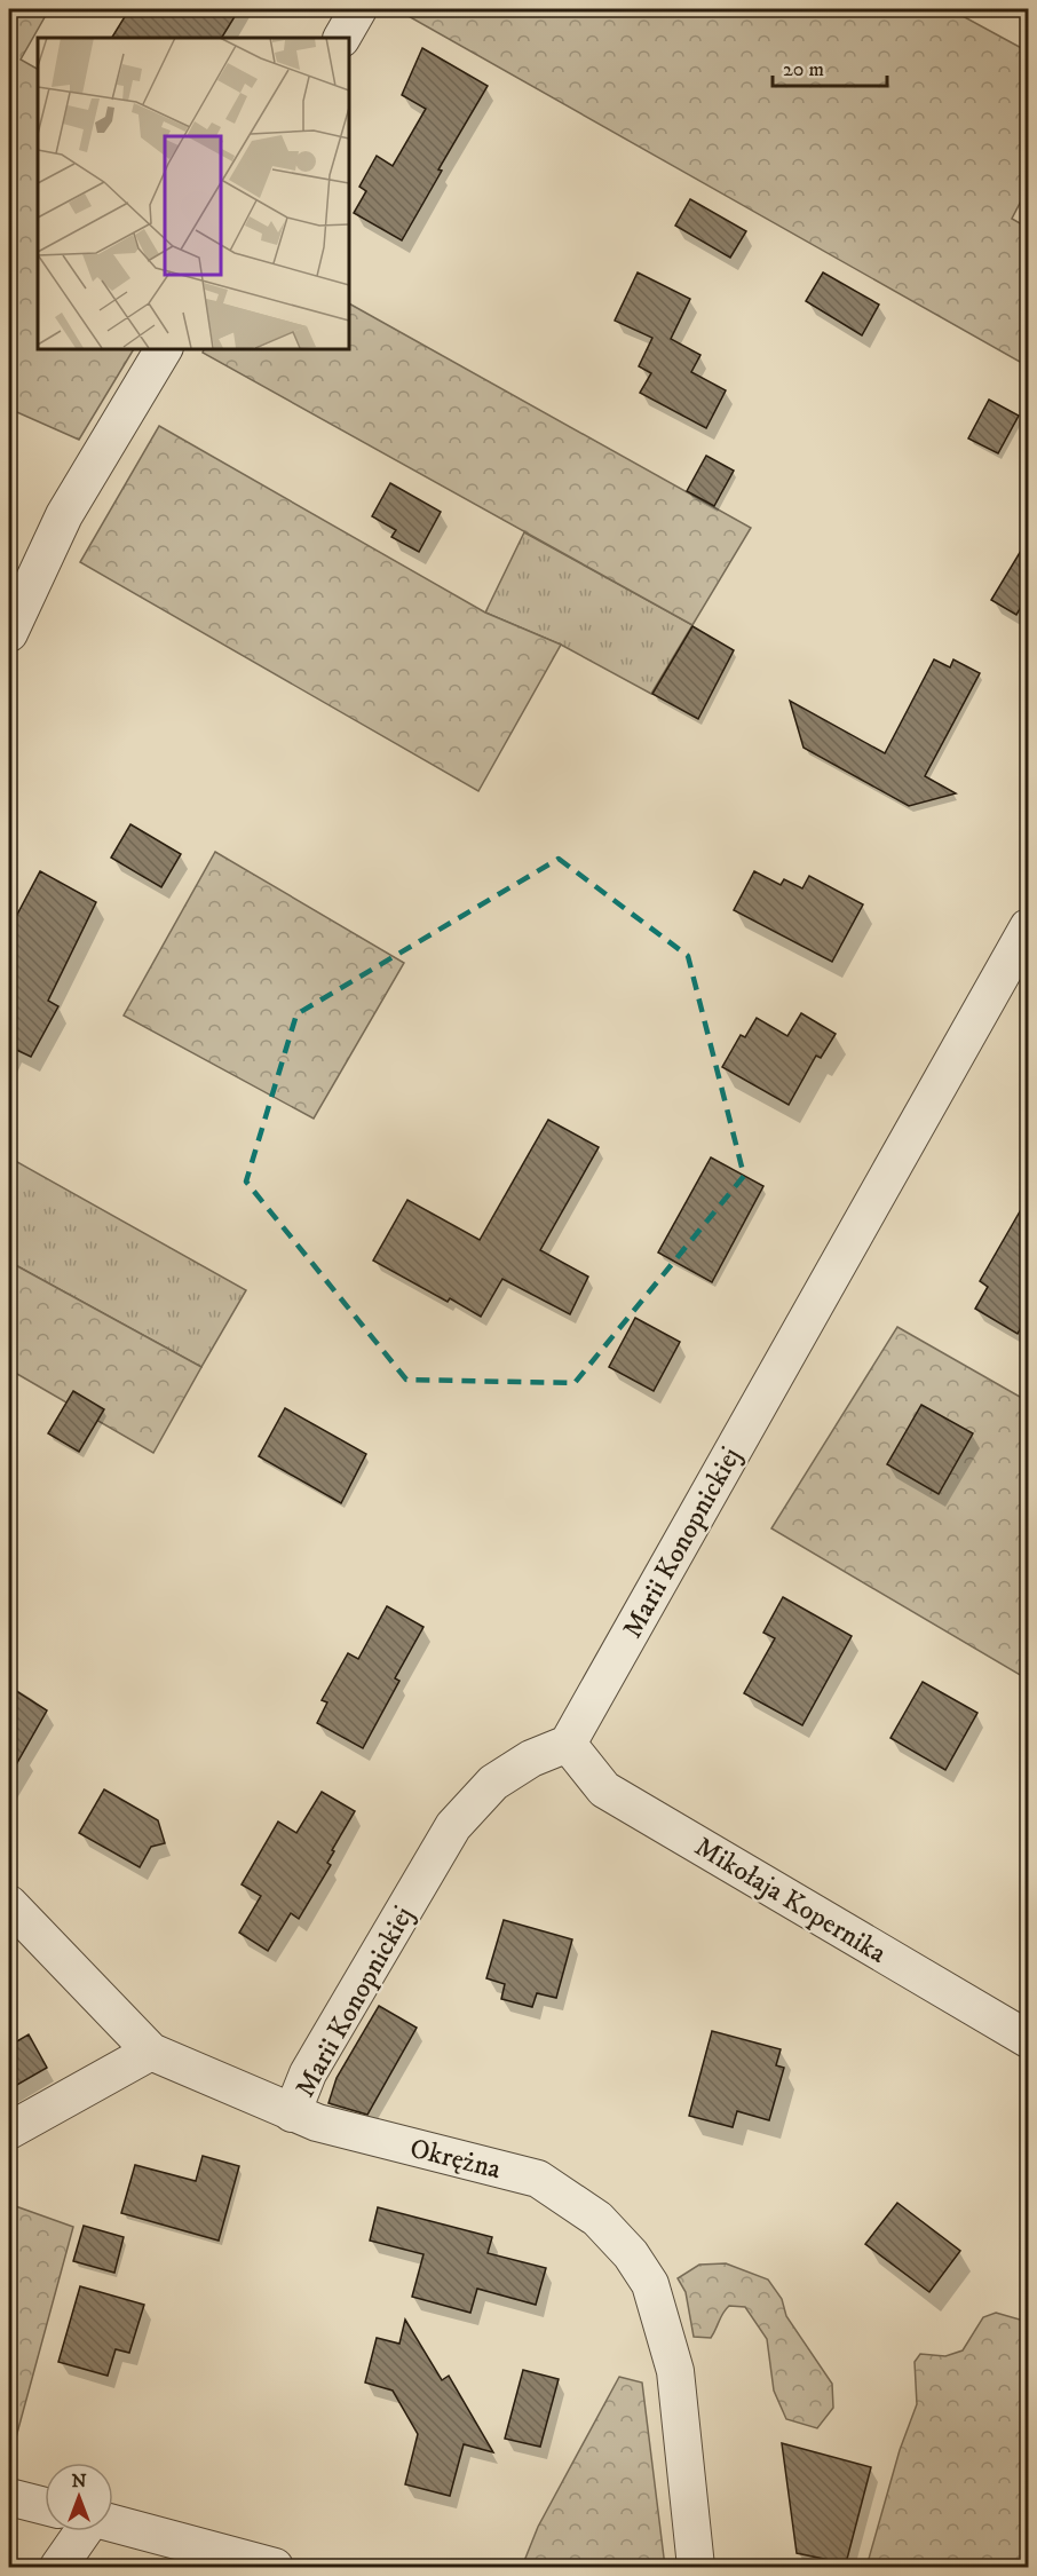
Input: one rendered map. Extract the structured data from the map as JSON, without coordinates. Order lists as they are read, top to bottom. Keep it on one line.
{"streets":{"street":["Marii Konopnickiej","Mikołaja Kopernika","Okrężna"]},"crossings":[["Marii Konopnickiej","Mikołaja Kopernika"],["Marii Konopnickiej","Okrężna"]],"scale_bar":"20 m","north":"top"}
